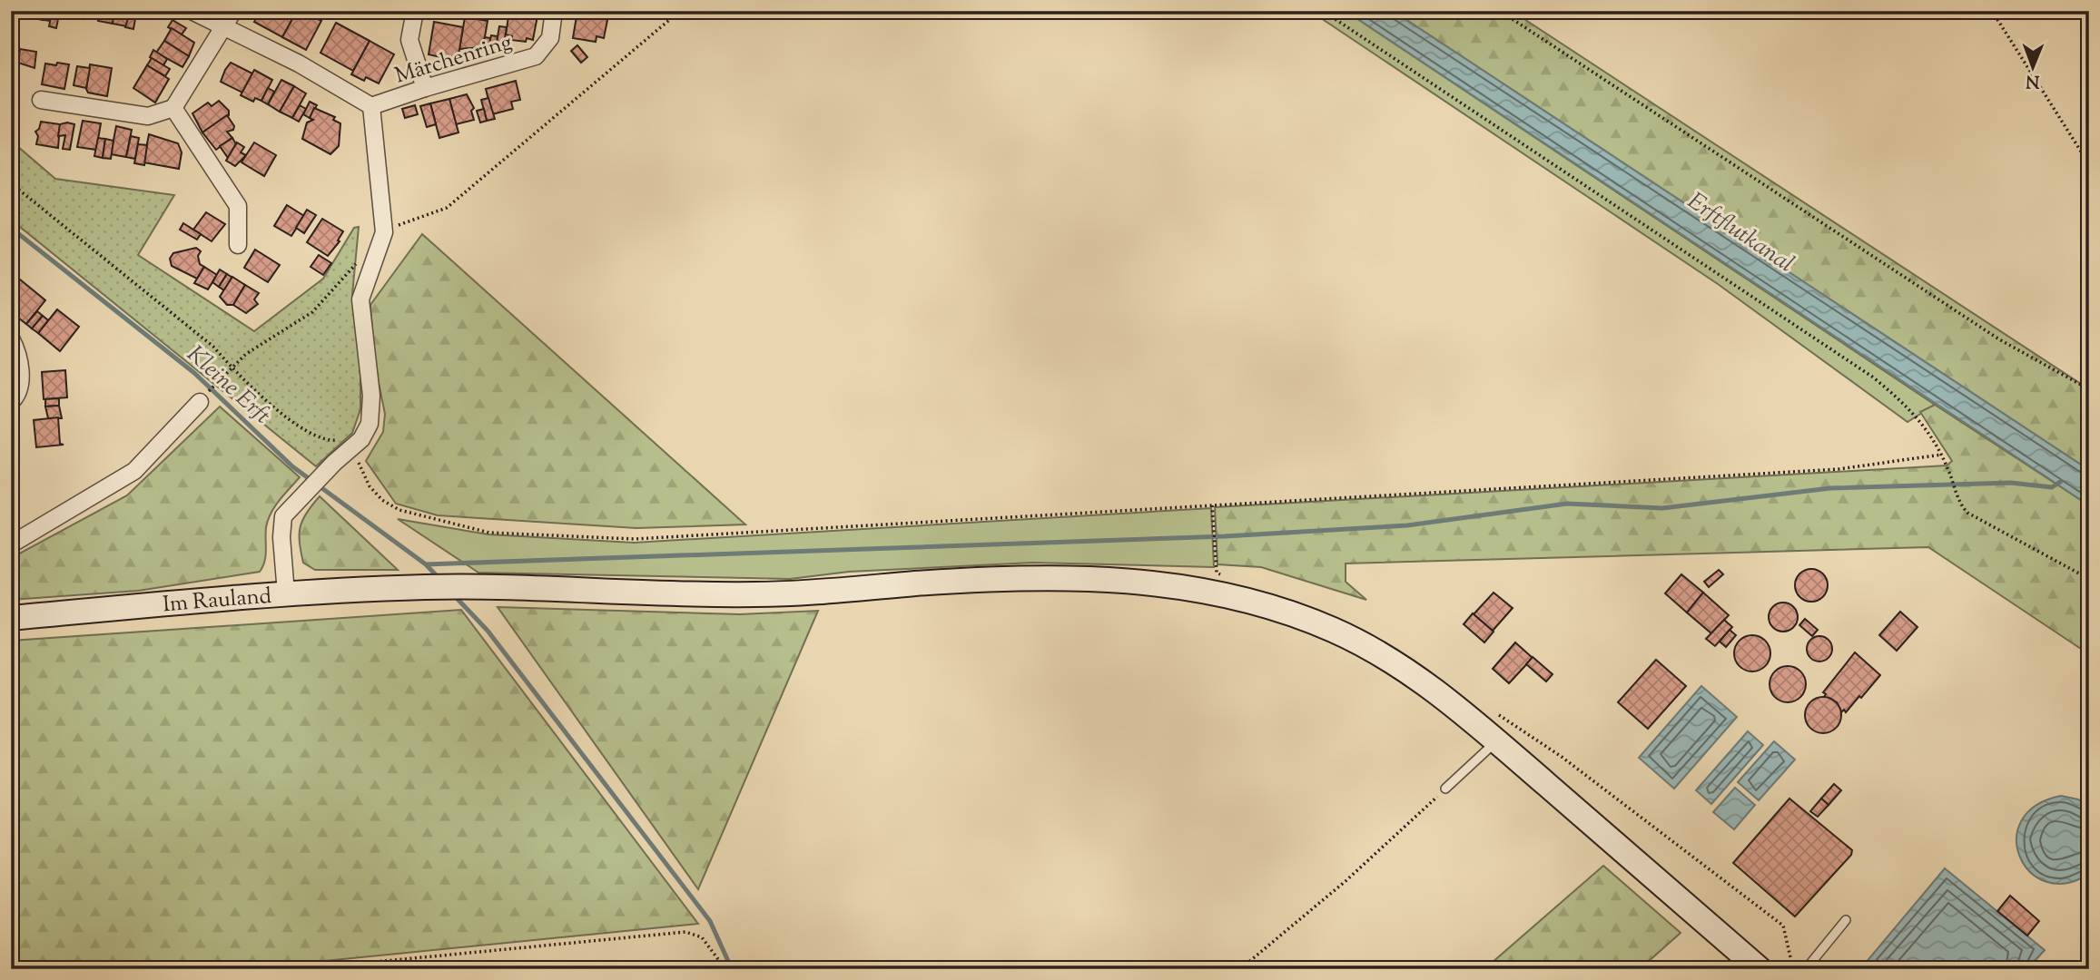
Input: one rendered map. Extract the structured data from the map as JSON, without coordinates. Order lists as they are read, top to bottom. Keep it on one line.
{"streets":{"street":["Märchenring","Im Rauland"]},"crossings":[["Märchenring","Im Rauland"]],"water":["Erftflutkanal","Kleine Erft"],"north":"bottom"}
